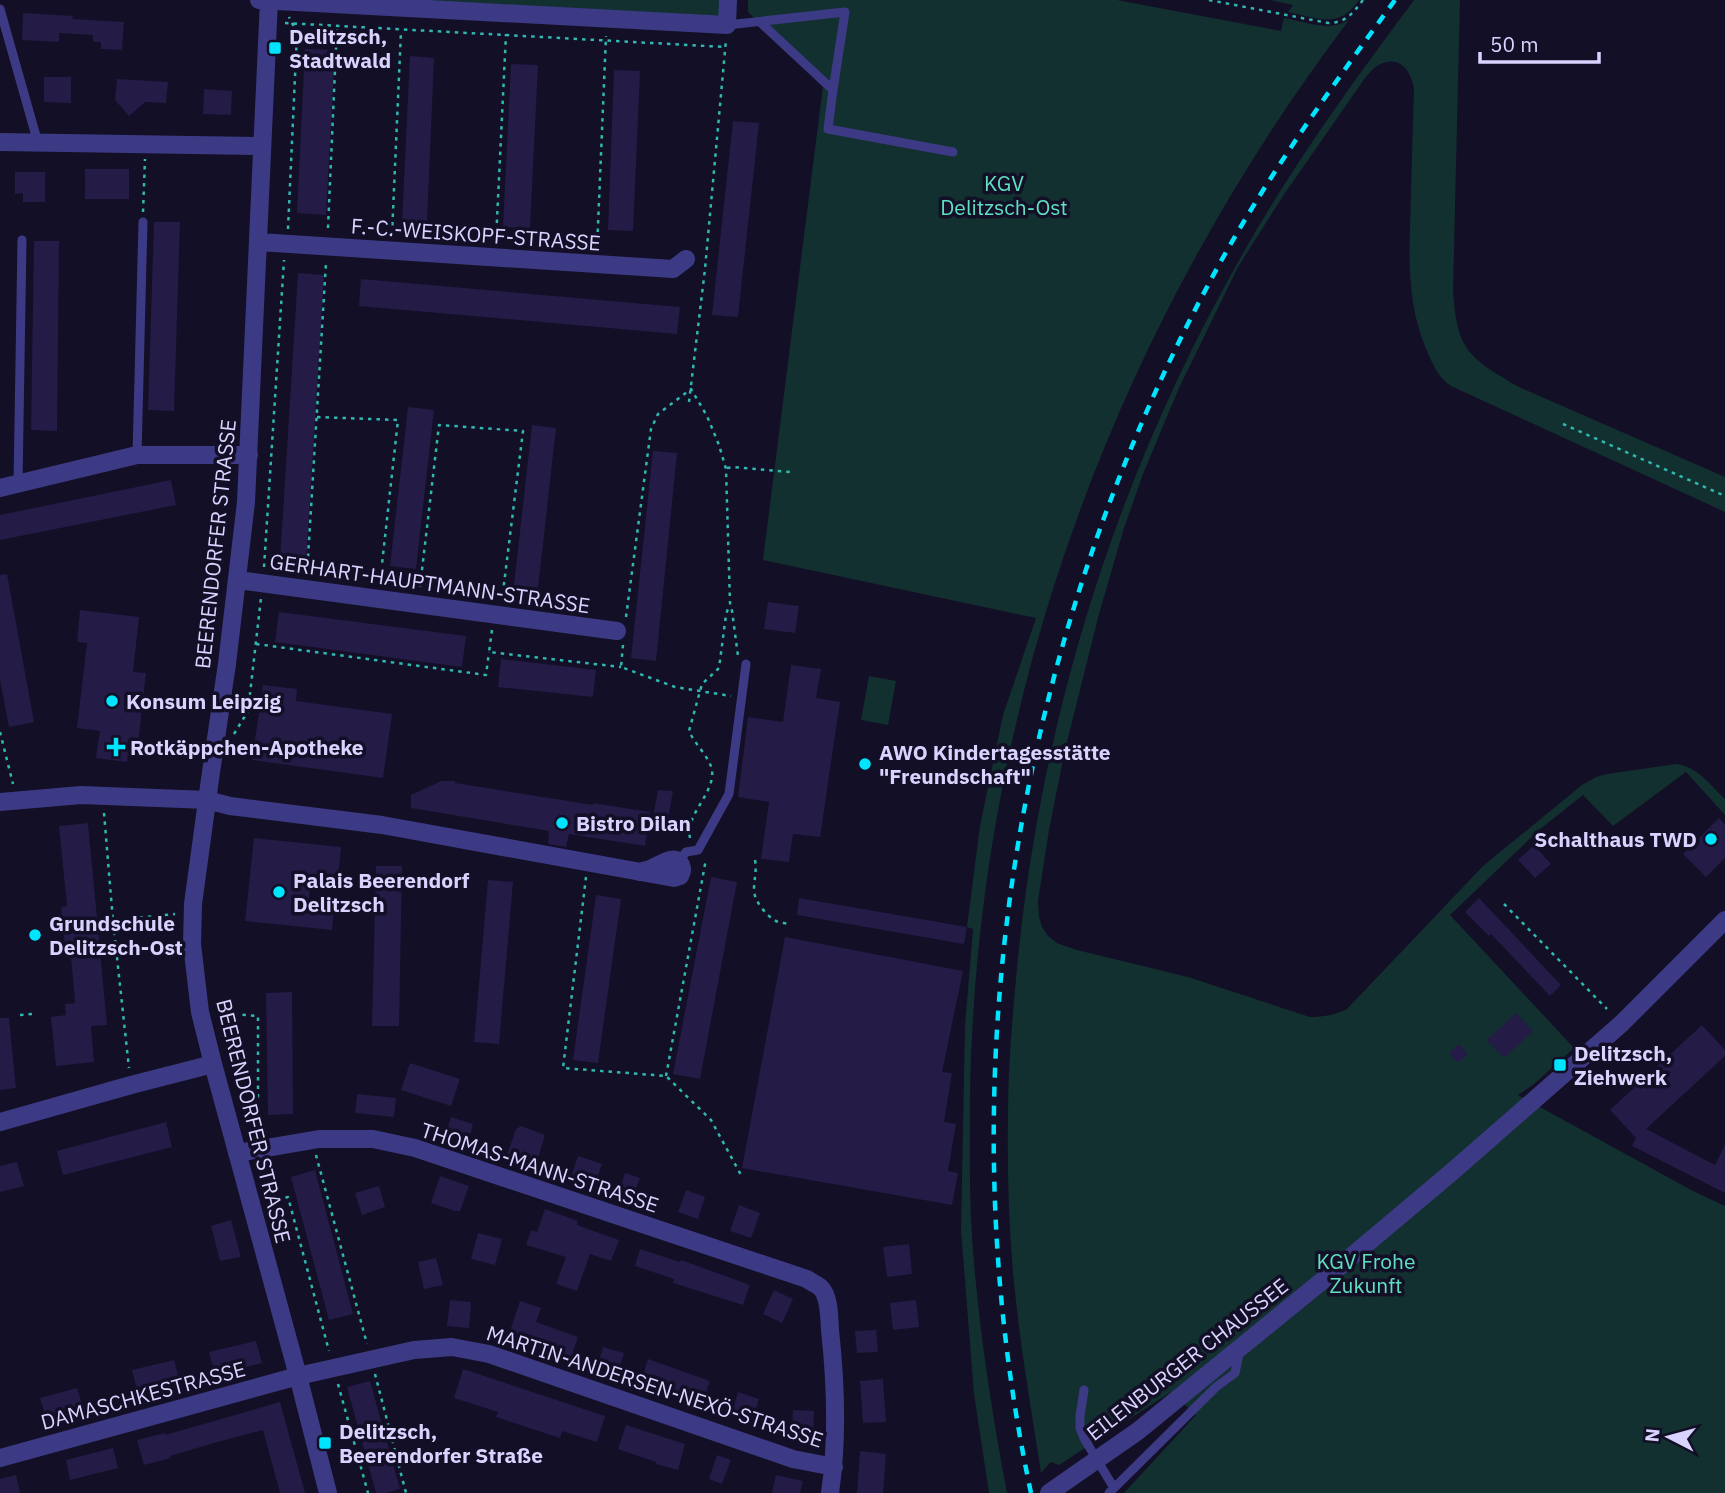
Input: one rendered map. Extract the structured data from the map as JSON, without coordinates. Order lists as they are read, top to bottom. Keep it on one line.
{"streets":{"street":["F.-C.-WEISKOPF-STRASSE","BEERENDORFER STRASSE","GERHART-HAUPTMANN-STRASSE","THOMAS-MANN-STRASSE","EILENBURGER CHAUSSEE","MARTIN-ANDERSEN-NEXÖ-STRASSE","DAMASCHKESTRASSE"]},"crossings":[["F.-C.-WEISKOPF-STRASSE","BEERENDORFER STRASSE"],["BEERENDORFER STRASSE","GERHART-HAUPTMANN-STRASSE"],["BEERENDORFER STRASSE","THOMAS-MANN-STRASSE"],["BEERENDORFER STRASSE","MARTIN-ANDERSEN-NEXÖ-STRASSE"],["BEERENDORFER STRASSE","DAMASCHKESTRASSE"],["THOMAS-MANN-STRASSE","MARTIN-ANDERSEN-NEXÖ-STRASSE"],["MARTIN-ANDERSEN-NEXÖ-STRASSE","DAMASCHKESTRASSE"]],"parks":["KGV Delitzsch-Ost","KGV Frohe Zukunft"],"places":{"transit":["Delitzsch, Stadtwald","Delitzsch, Ziehwerk","Delitzsch, Beerendorfer Straße"],"other":["Konsum Leipzig","AWO Kindertagesstätte \"Freundschaft\"","Bistro Dilan","Schalthaus TWD","Palais Beerendorf Delitzsch","Grundschule Delitzsch-Ost"],"health":["Rotkäppchen-Apotheke"]},"scale_bar":"50 m","north":"left"}
